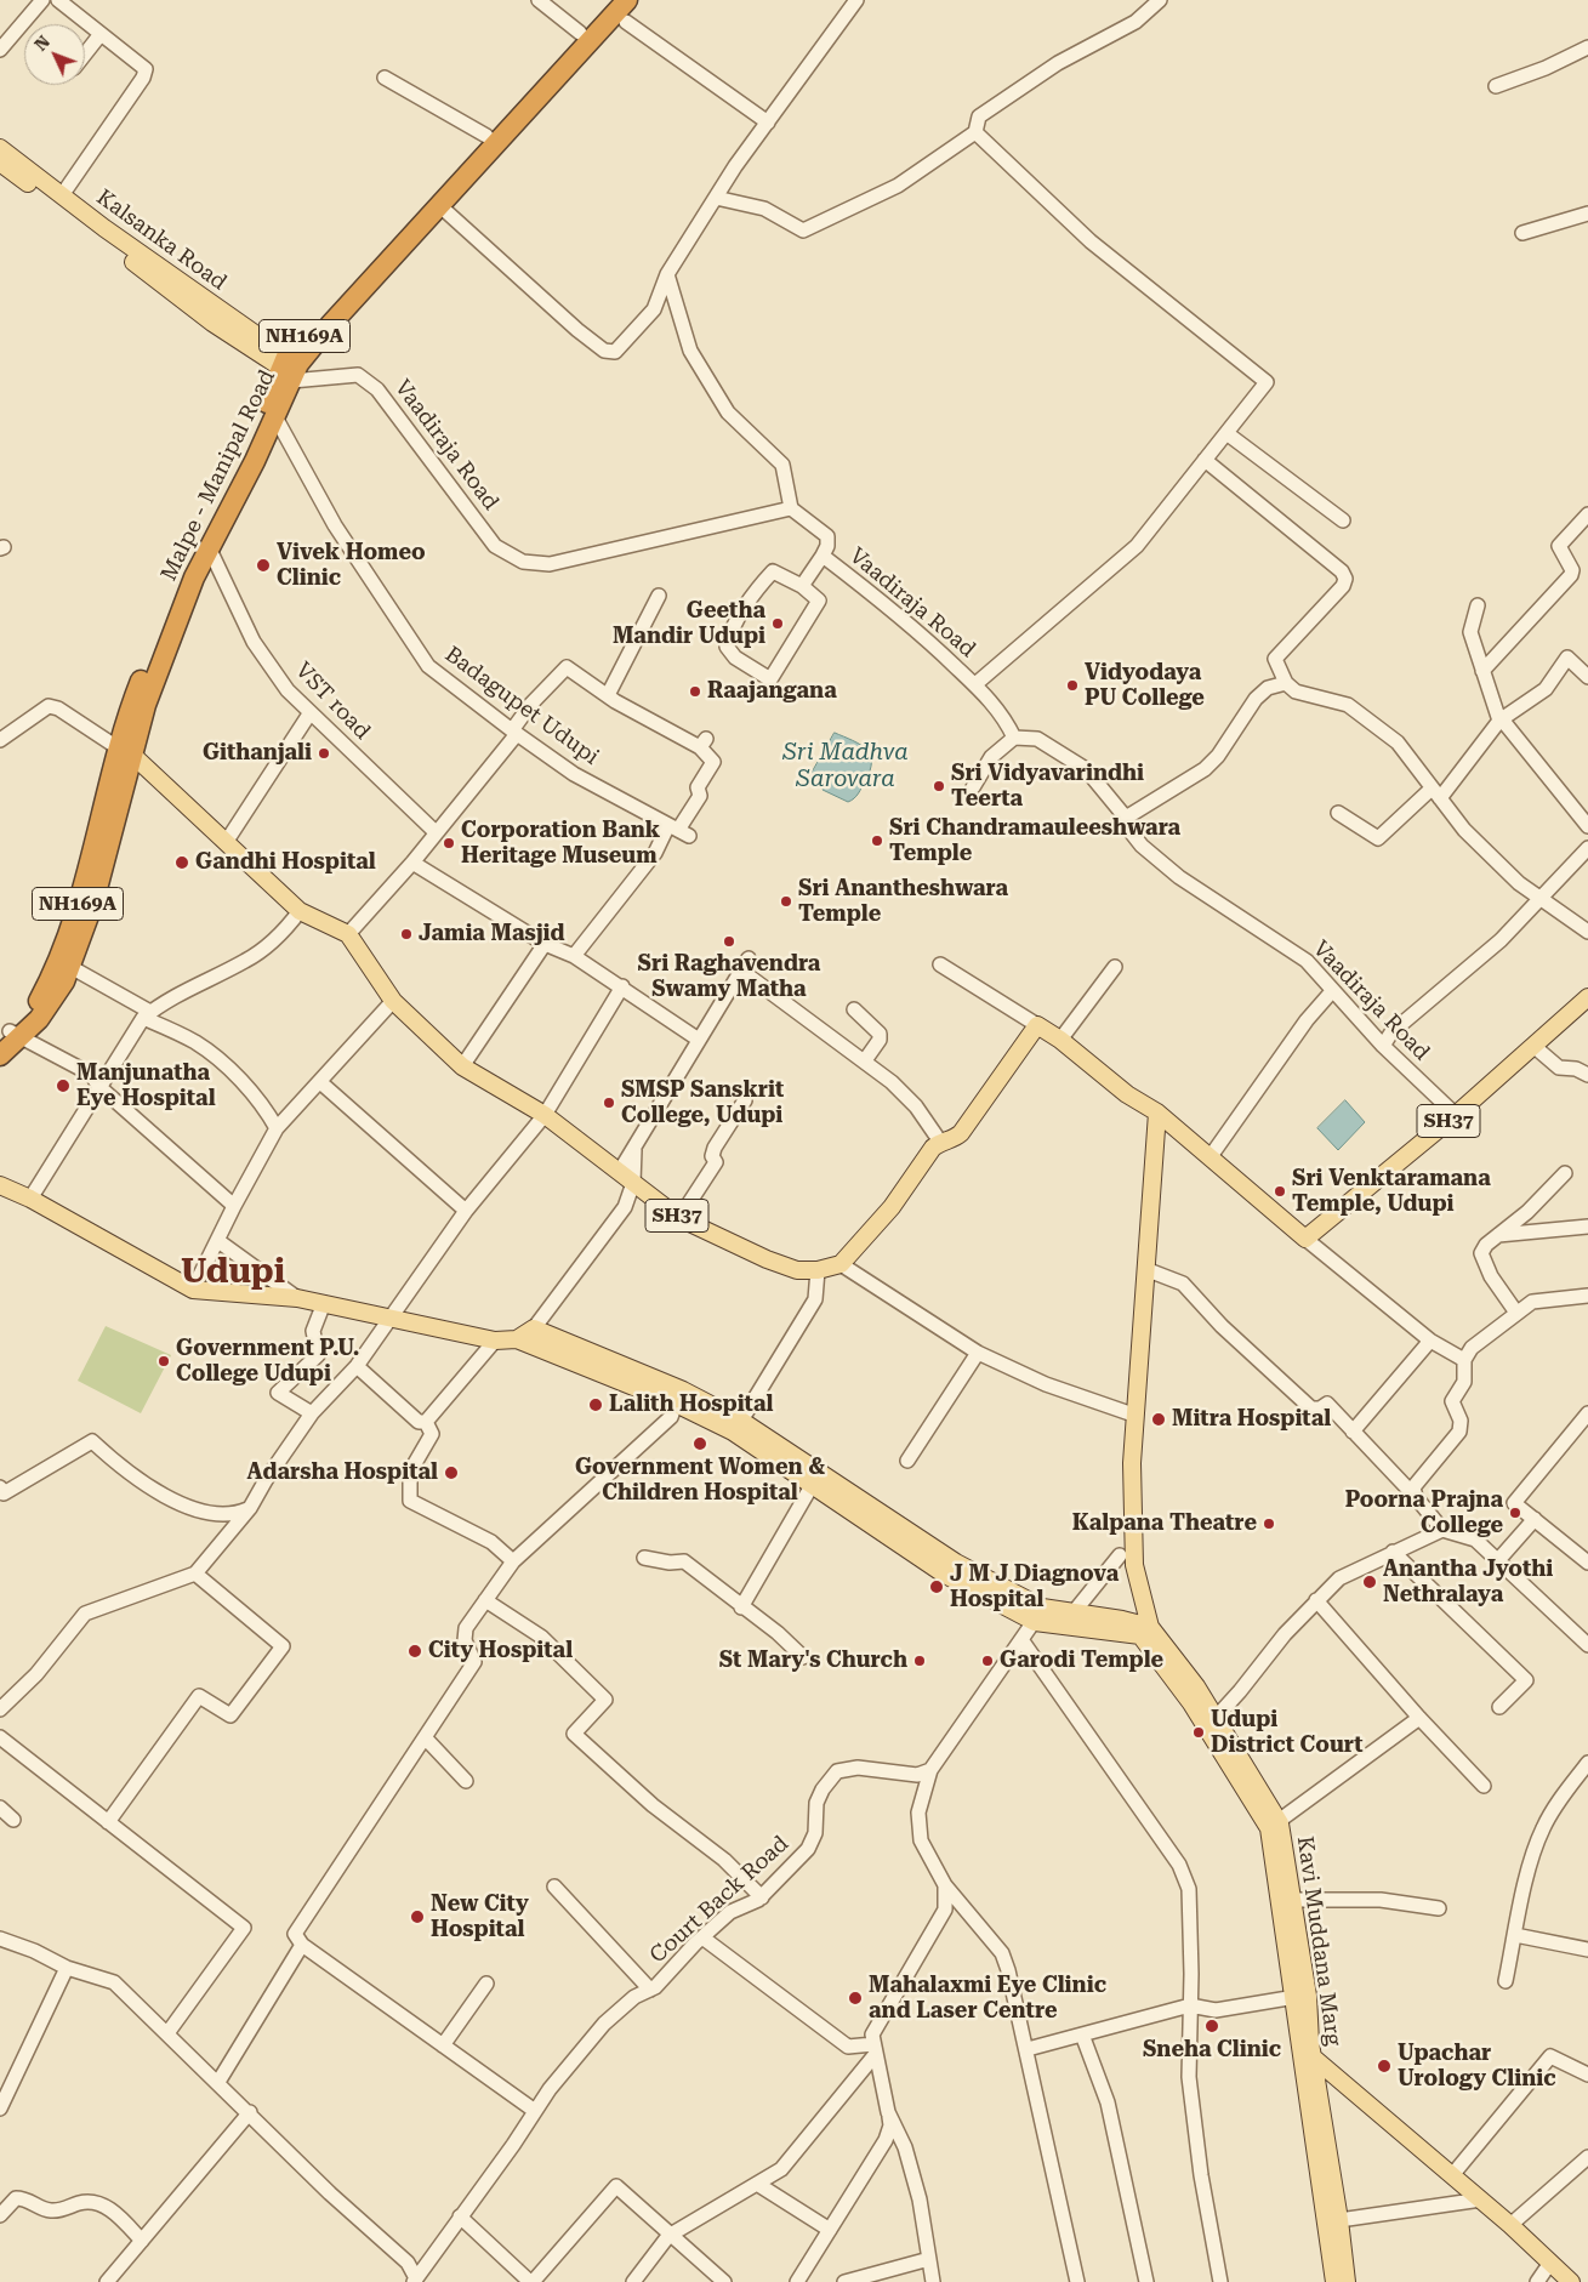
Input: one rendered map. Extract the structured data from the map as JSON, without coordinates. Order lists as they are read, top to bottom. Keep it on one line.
{"streets":{"highway":["NH169A","Malpe - Manipal Road"],"main road":["Kalsanka Road","SH37","Kavi Muddana Marg"],"street":["Vaadiraja Road","VST road","Badagupet Udupi","Court Back Road"]},"crossings":[["Kalsanka Road","Vaadiraja Road"],["Kalsanka Road","Malpe - Manipal Road"],["Vaadiraja Road","Malpe - Manipal Road"],["Vaadiraja Road","SH37"],["Malpe - Manipal Road","VST road"],["Malpe - Manipal Road","Badagupet Udupi"]],"districts":["Udupi"],"water":["Sri Madhva Sarovara"],"places":["Vivek Homeo Clinic","Geetha Mandir Udupi","Vidyodaya PU College","Raajangana","Githanjali","Sri Vidyavarindhi Teerta","Sri Chandramauleeshwara Temple","Corporation Bank Heritage Museum","Gandhi Hospital","Sri Anantheshwara Temple","Jamia Masjid","Sri Raghavendra Swamy Matha","Manjunatha Eye Hospital","SMSP Sanskrit College, Udupi","Sri Venktaramana Temple, Udupi","Government P.U. College Udupi","Lalith Hospital","Mitra Hospital","Government Women & Children Hospital","Adarsha Hospital","Poorna Prajna College","Kalpana Theatre","Anantha Jyothi Nethralaya","J M J Diagnova Hospital","City Hospital","St Mary's Church","Garodi Temple","Udupi District Court","New City Hospital","Mahalaxmi Eye Clinic and Laser Centre","Sneha Clinic","Upachar Urology Clinic"],"north":"top left"}
